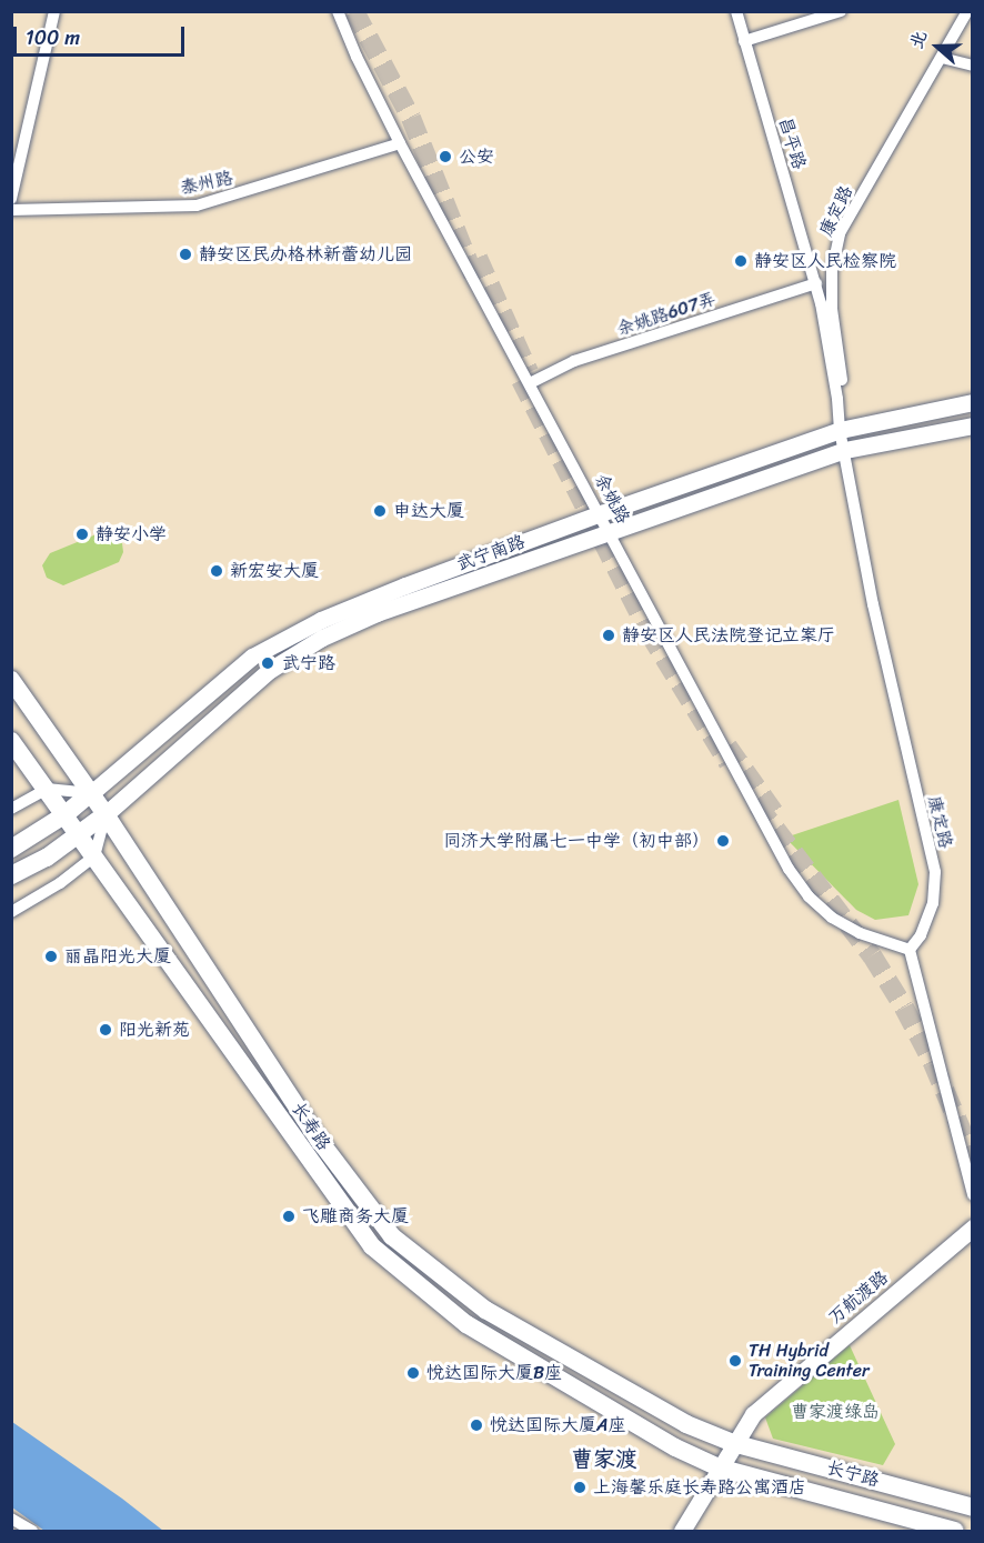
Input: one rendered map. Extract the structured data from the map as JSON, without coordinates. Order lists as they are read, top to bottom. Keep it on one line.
{"streets":{"main road":["武宁南路","长寿路","万航渡路","长宁路"],"street":["昌平路","泰州路","康定路","余姚路607弄","余姚路"]},"crossings":[["昌平路","康定路"],["昌平路","余姚路607弄"],["泰州路","余姚路"],["康定路","余姚路607弄"],["康定路","余姚路"],["康定路","武宁南路"],["余姚路607弄","余姚路"],["余姚路","武宁南路"],["武宁南路","长寿路"],["长寿路","万航渡路"],["长寿路","长宁路"],["万航渡路","长宁路"]],"districts":["曹家渡"],"parks":["曹家渡绿岛"],"places":["公安","静安区民办格林新蕾幼儿园","静安区人民检察院","申达大厦","静安小学","新宏安大厦","静安区人民法院登记立案厅","武宁路","同济大学附属七一中学（初中部）","丽晶阳光大厦","阳光新苑","飞雕商务大厦","TH Hybrid Training Center","悦达国际大厦B座","悦达国际大厦A座","上海馨乐庭长寿路公寓酒店"],"scale_bar":"100 m","north":"left"}
